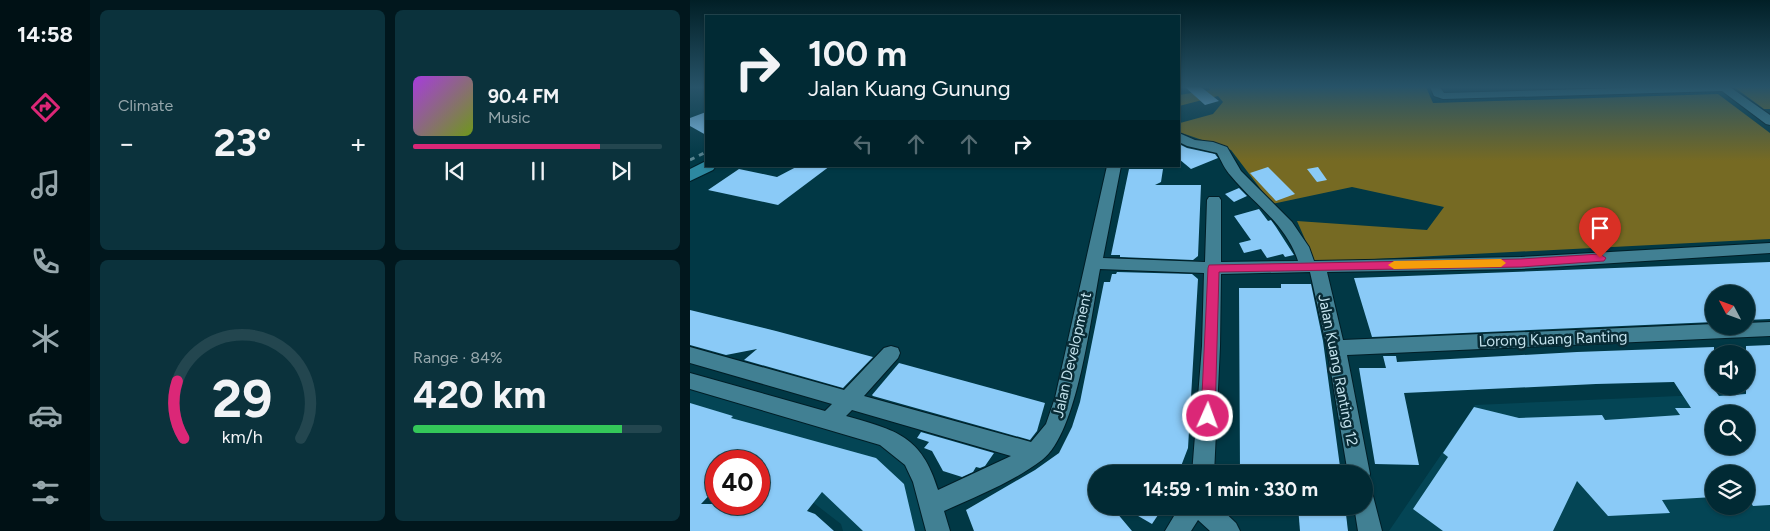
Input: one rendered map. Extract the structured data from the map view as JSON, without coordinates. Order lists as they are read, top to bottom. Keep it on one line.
{"streets":{"street":["Lorong Kuang Ranting","Jalan Development","Jalan Kuang Ranting 12"]},"crossings":[["Lorong Kuang Ranting","Jalan Kuang Ranting 12"]],"north":"top left","page":{"tabs":"14:58","tile":["Climate",["Range · 84%","420 km"]],"turn":["100 m","Jalan Kuang Gunung"],"song":["90.4 FM","Music"],"heat":["−","23°","+"],"limit":"40","trip":"14:59 · 1 min · 330 m","gauge":["29","km/h"]}}
